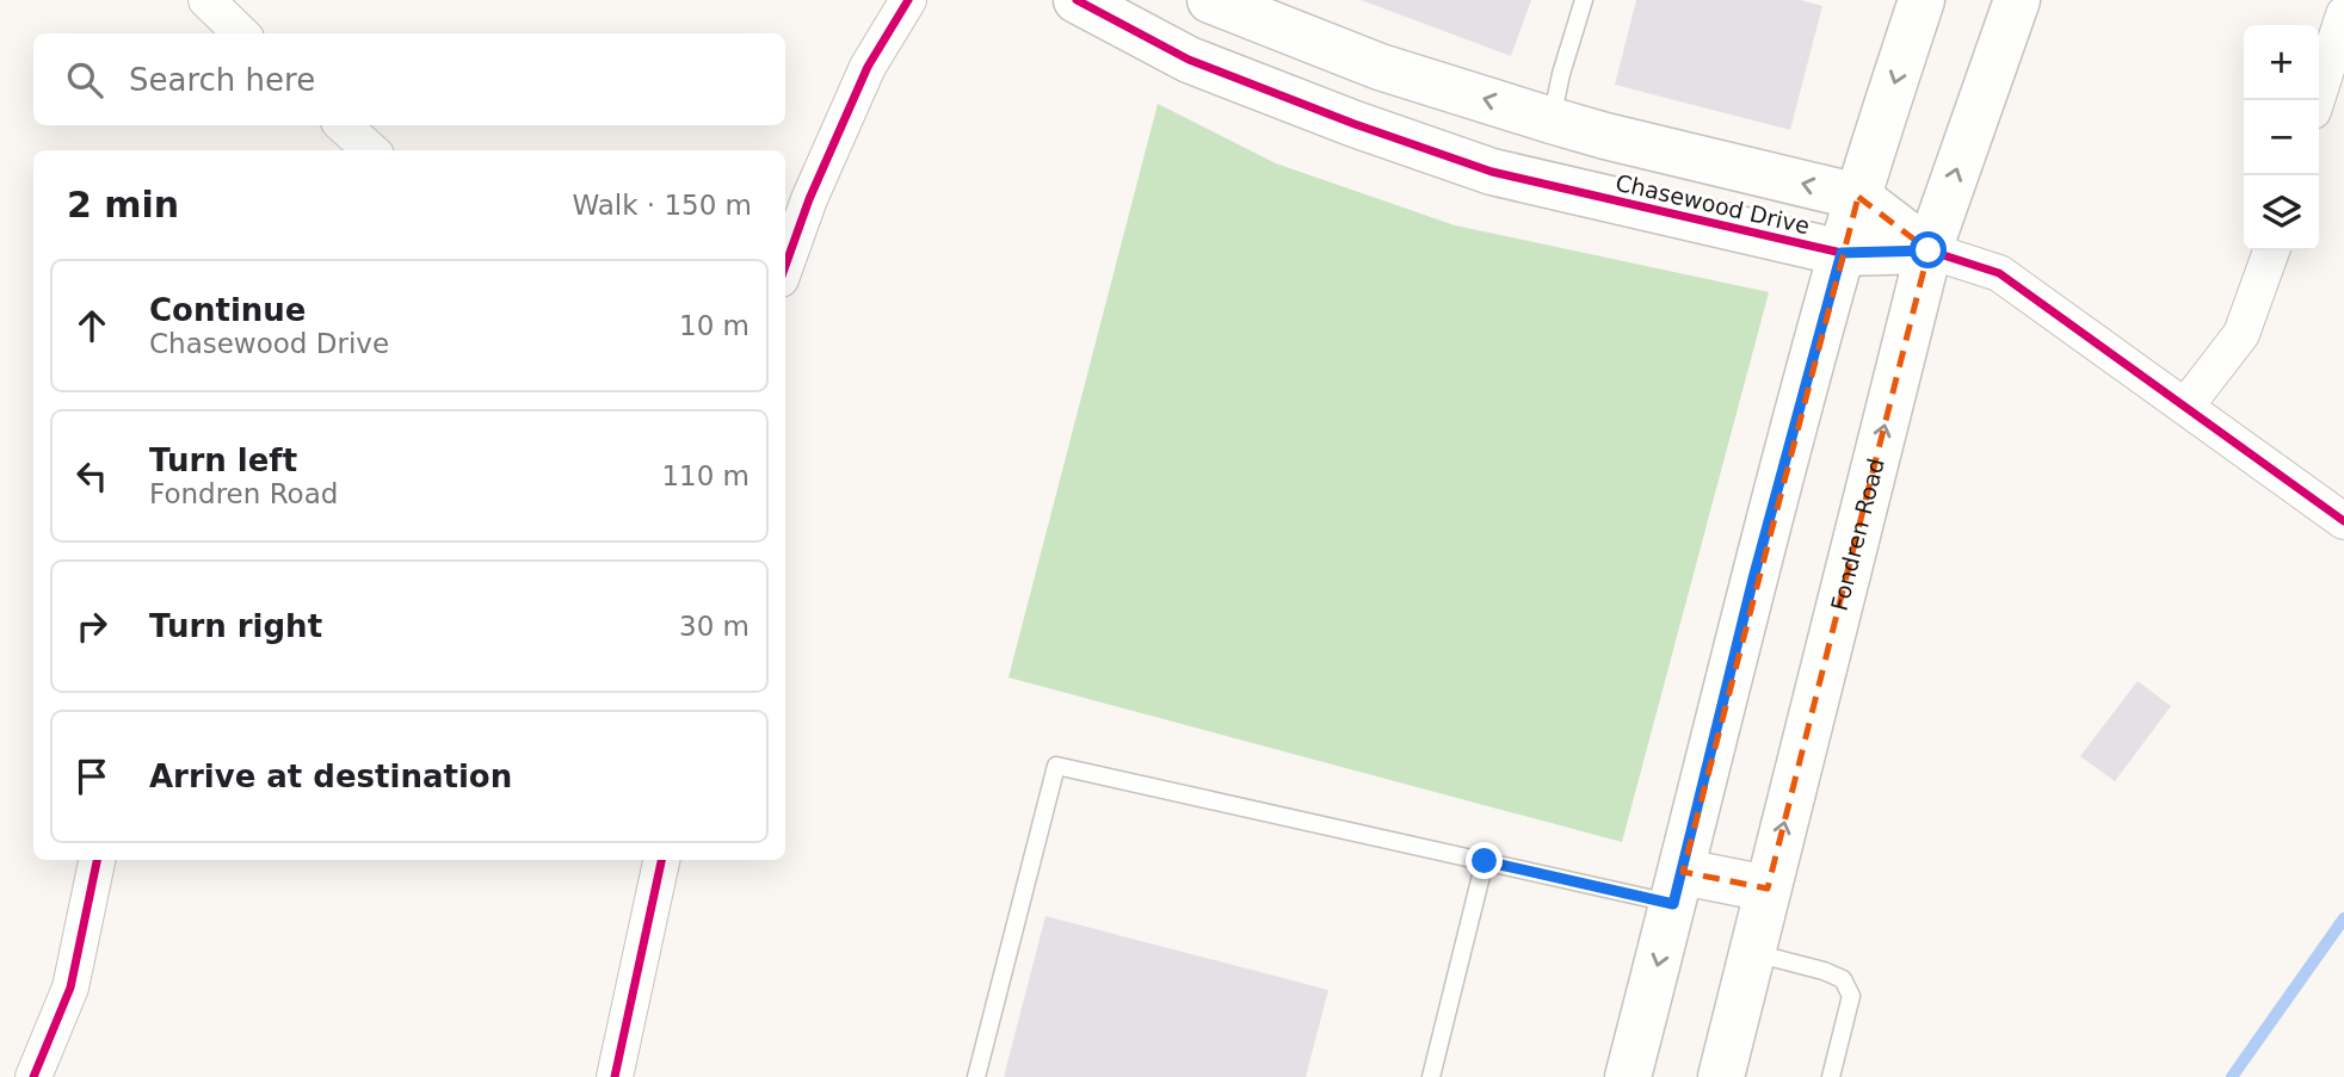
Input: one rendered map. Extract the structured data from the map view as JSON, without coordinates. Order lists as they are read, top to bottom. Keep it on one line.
{"streets":{"main road":["Chasewood Drive","Fondren Road"]},"crossings":[["Chasewood Drive","Fondren Road"]],"page":{"map_buttons":["+","−"],"search":"Search here","heading":["2 min","Walk · 150 m"],"list":[["Continue","Chasewood Drive","10 m"],["Turn left","Fondren Road","110 m"],["Turn right","30 m"],"Arrive at destination"]}}
